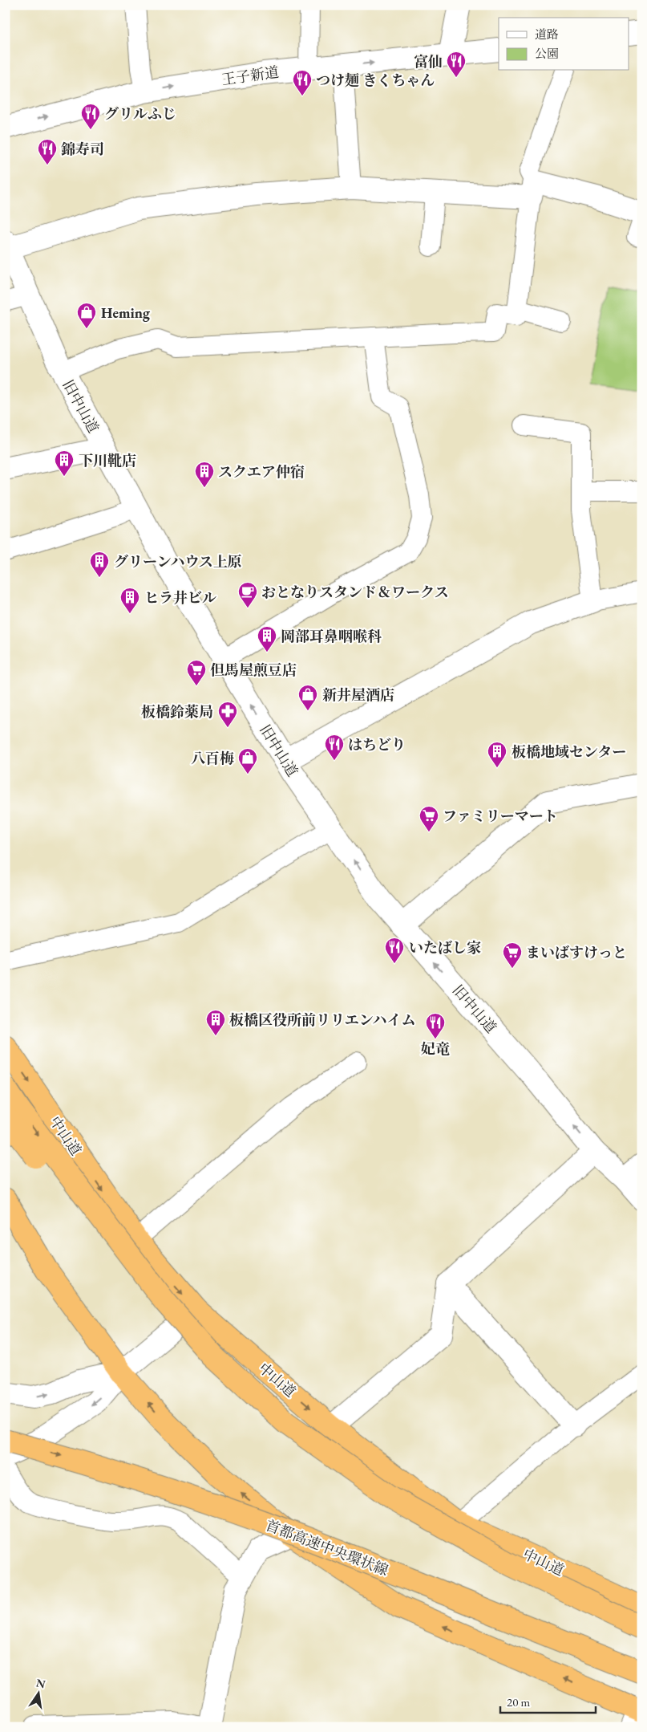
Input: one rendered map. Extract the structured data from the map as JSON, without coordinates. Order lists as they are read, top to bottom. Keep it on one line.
{"streets":{"highway":["中山道","首都高速中央環状線"],"street":["王子新道","旧中山道"]},"one_way":["旧中山道"],"places":{"restaurant":["富仙","つけ麺 きくちゃん","グリルふじ","錦寿司","はちどり","いたばし家","妃竜"],"shop":["Heming","新井屋酒店","八百梅"],"building":["下川靴店","スクエア仲宿","グリーンハウス上原","ヒラ井ビル","岡部耳鼻咽喉科","板橋地域センター","板橋区役所前リリエンハイム"],"cafe":["おとなりスタンド＆ワークス"],"supermarket":["但馬屋煎豆店","ファミリーマート","まいばすけっと"],"pharmacy":["板橋鈴薬局"]},"legend":["道路","公園"],"scale_bar":"20 m","north":"top"}
